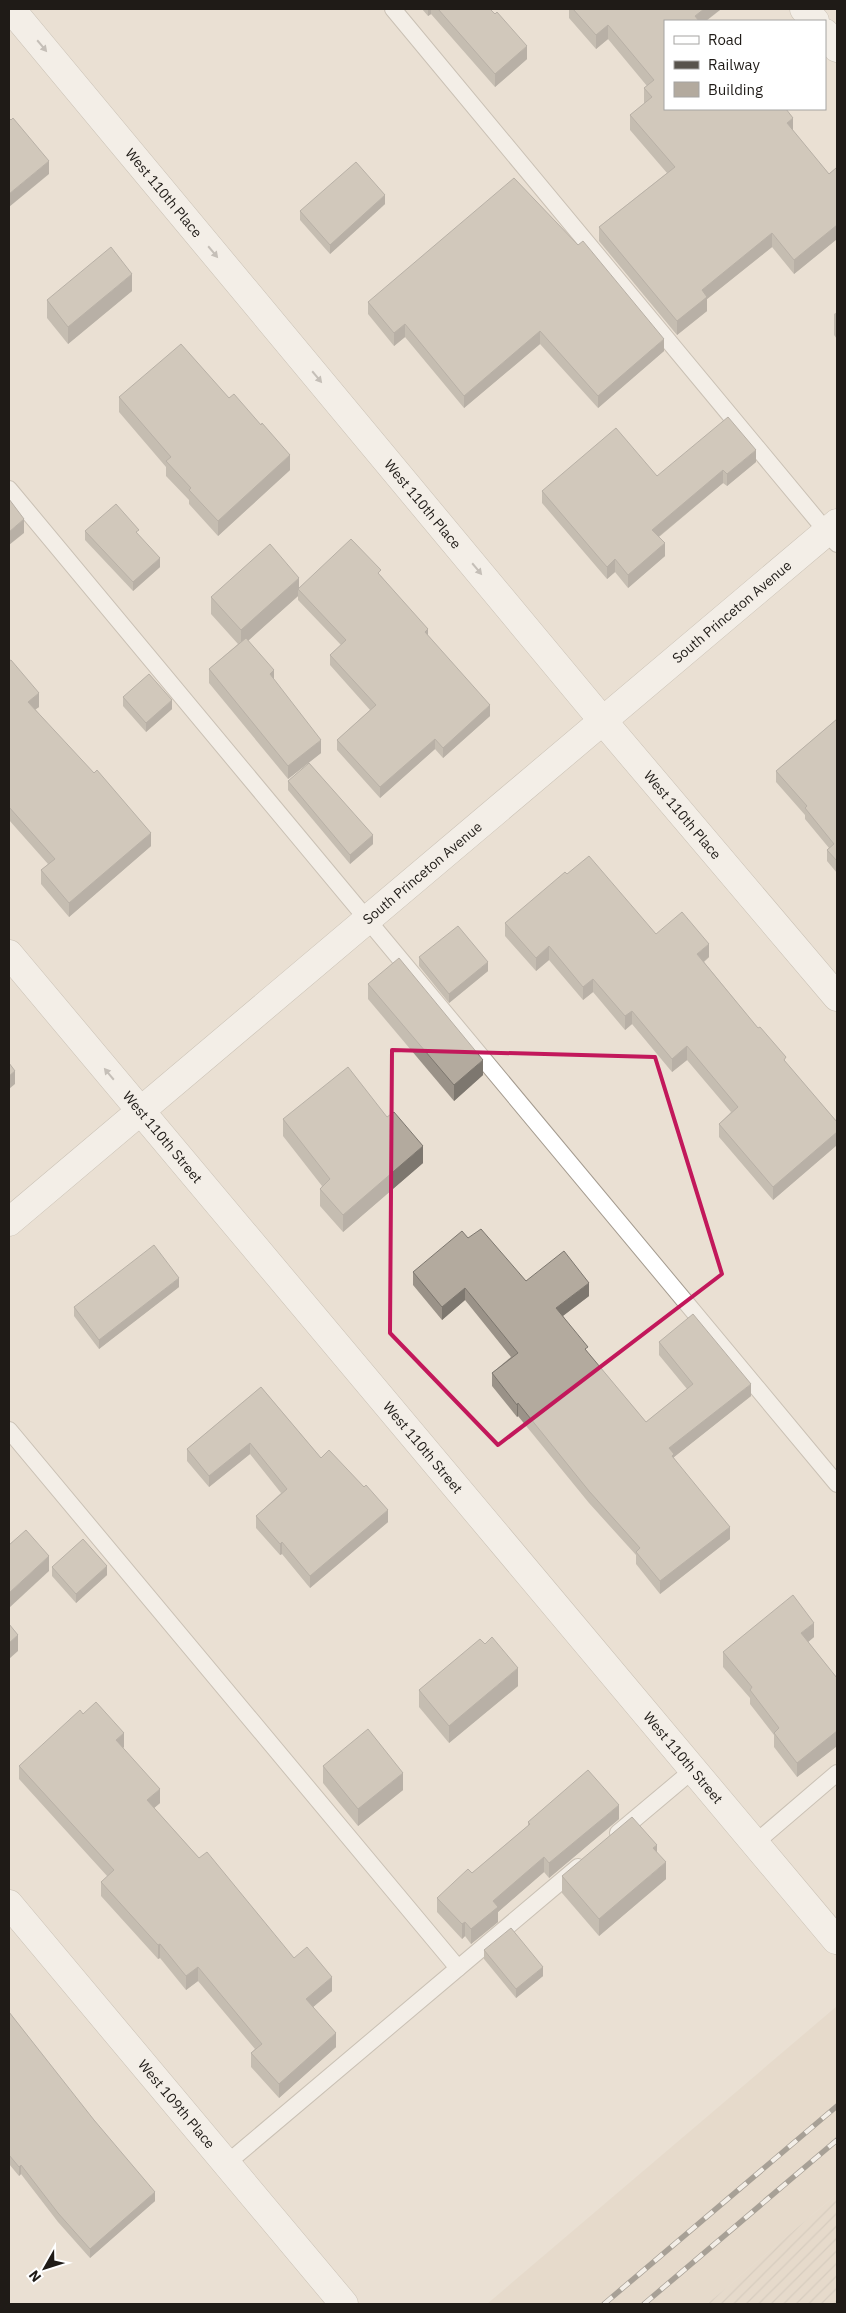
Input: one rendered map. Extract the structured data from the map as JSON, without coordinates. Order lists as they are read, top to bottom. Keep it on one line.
{"streets":{"street":["West 110th Place","South Princeton Avenue","West 110th Street","West 109th Place"]},"crossings":[["West 110th Place","South Princeton Avenue"],["South Princeton Avenue","West 110th Street"]],"one_way":["West 110th Place"],"legend":["Road","Railway","Building"],"north":"bottom left"}
